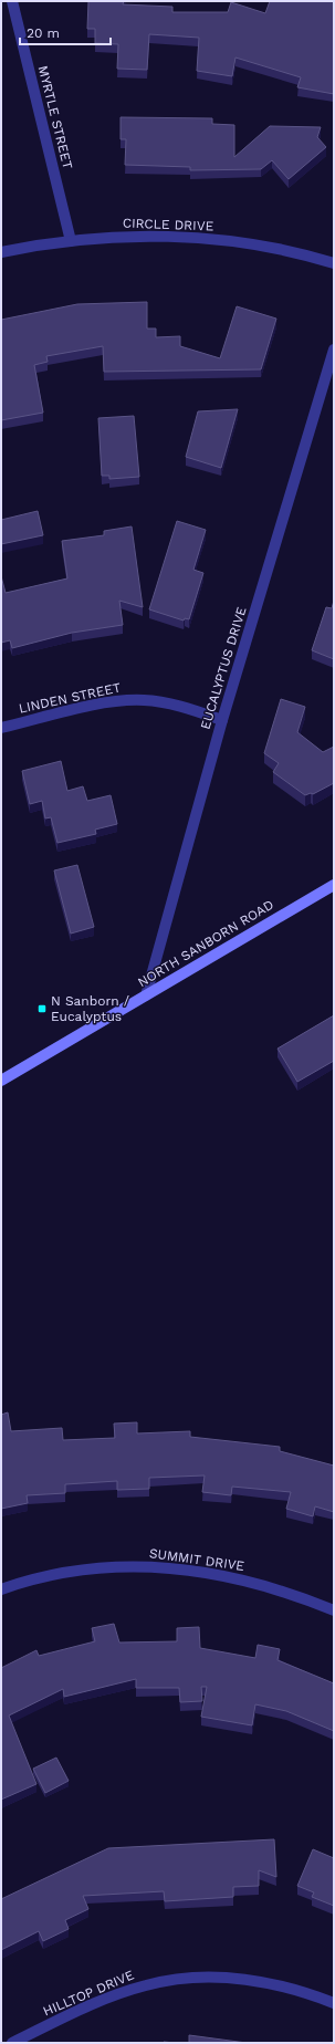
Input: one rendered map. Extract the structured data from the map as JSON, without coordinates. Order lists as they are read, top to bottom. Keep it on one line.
{"streets":{"main road":["NORTH SANBORN ROAD"],"street":["MYRTLE STREET","CIRCLE DRIVE","EUCALYPTUS DRIVE","LINDEN STREET","SUMMIT DRIVE","HILLTOP DRIVE"]},"crossings":[["MYRTLE STREET","CIRCLE DRIVE"],["EUCALYPTUS DRIVE","LINDEN STREET"],["EUCALYPTUS DRIVE","NORTH SANBORN ROAD"]],"places":{"transit":["N Sanborn / Eucalyptus"]},"scale_bar":"20 m"}
